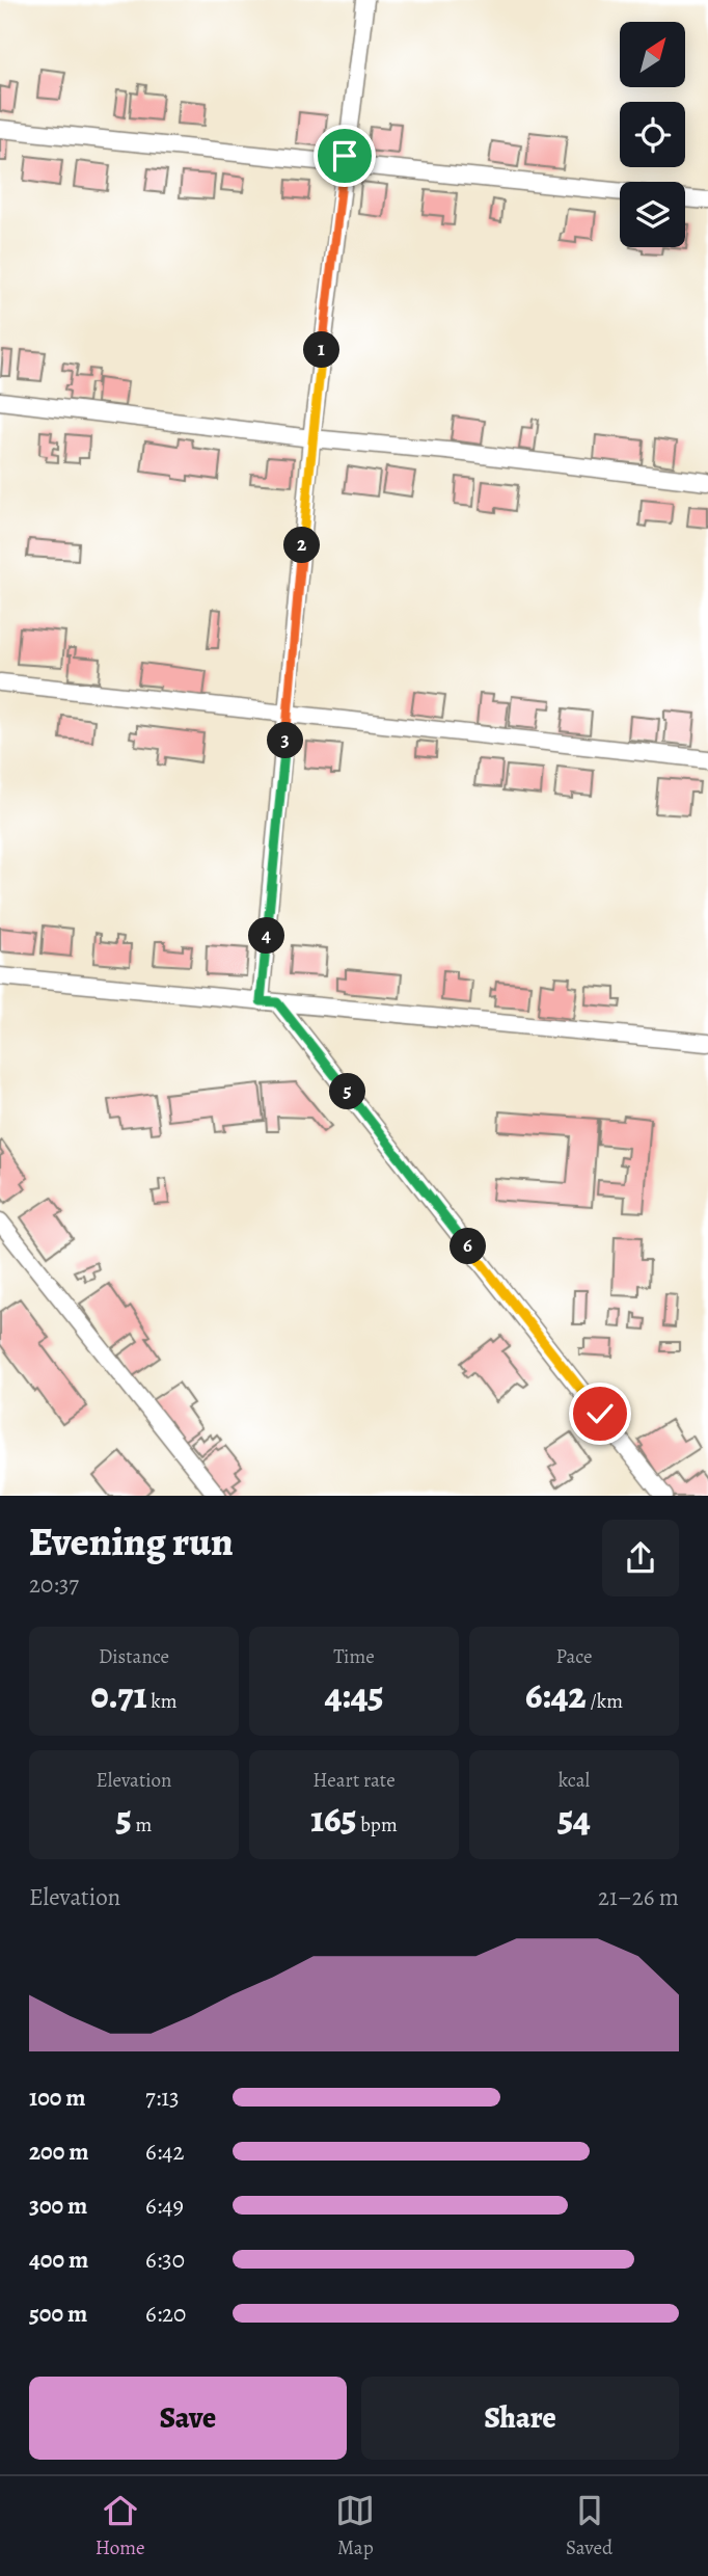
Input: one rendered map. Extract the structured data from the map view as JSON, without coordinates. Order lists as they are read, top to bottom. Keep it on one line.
{"north":"top right","page":{"pins":["1","2","3","4","5","6"],"heading":["Evening run","20:37"],"stats":[["Distance","0.71 km"],["Time","4:45"],["Pace","6:42 /km"],["Elevation","5 m"],["Heart rate","165 bpm"],["kcal","54"]],"chart":["Elevation","21–26 m"],"list":[{"name":"100 m","note":"7:13"},{"name":"200 m","note":"6:42"},{"name":"300 m","note":"6:49"},{"name":"400 m","note":"6:30"},{"name":"500 m","note":"6:20"}],"buttons":["Save","Share"],"tabs":["Home","Map","Saved"]}}
